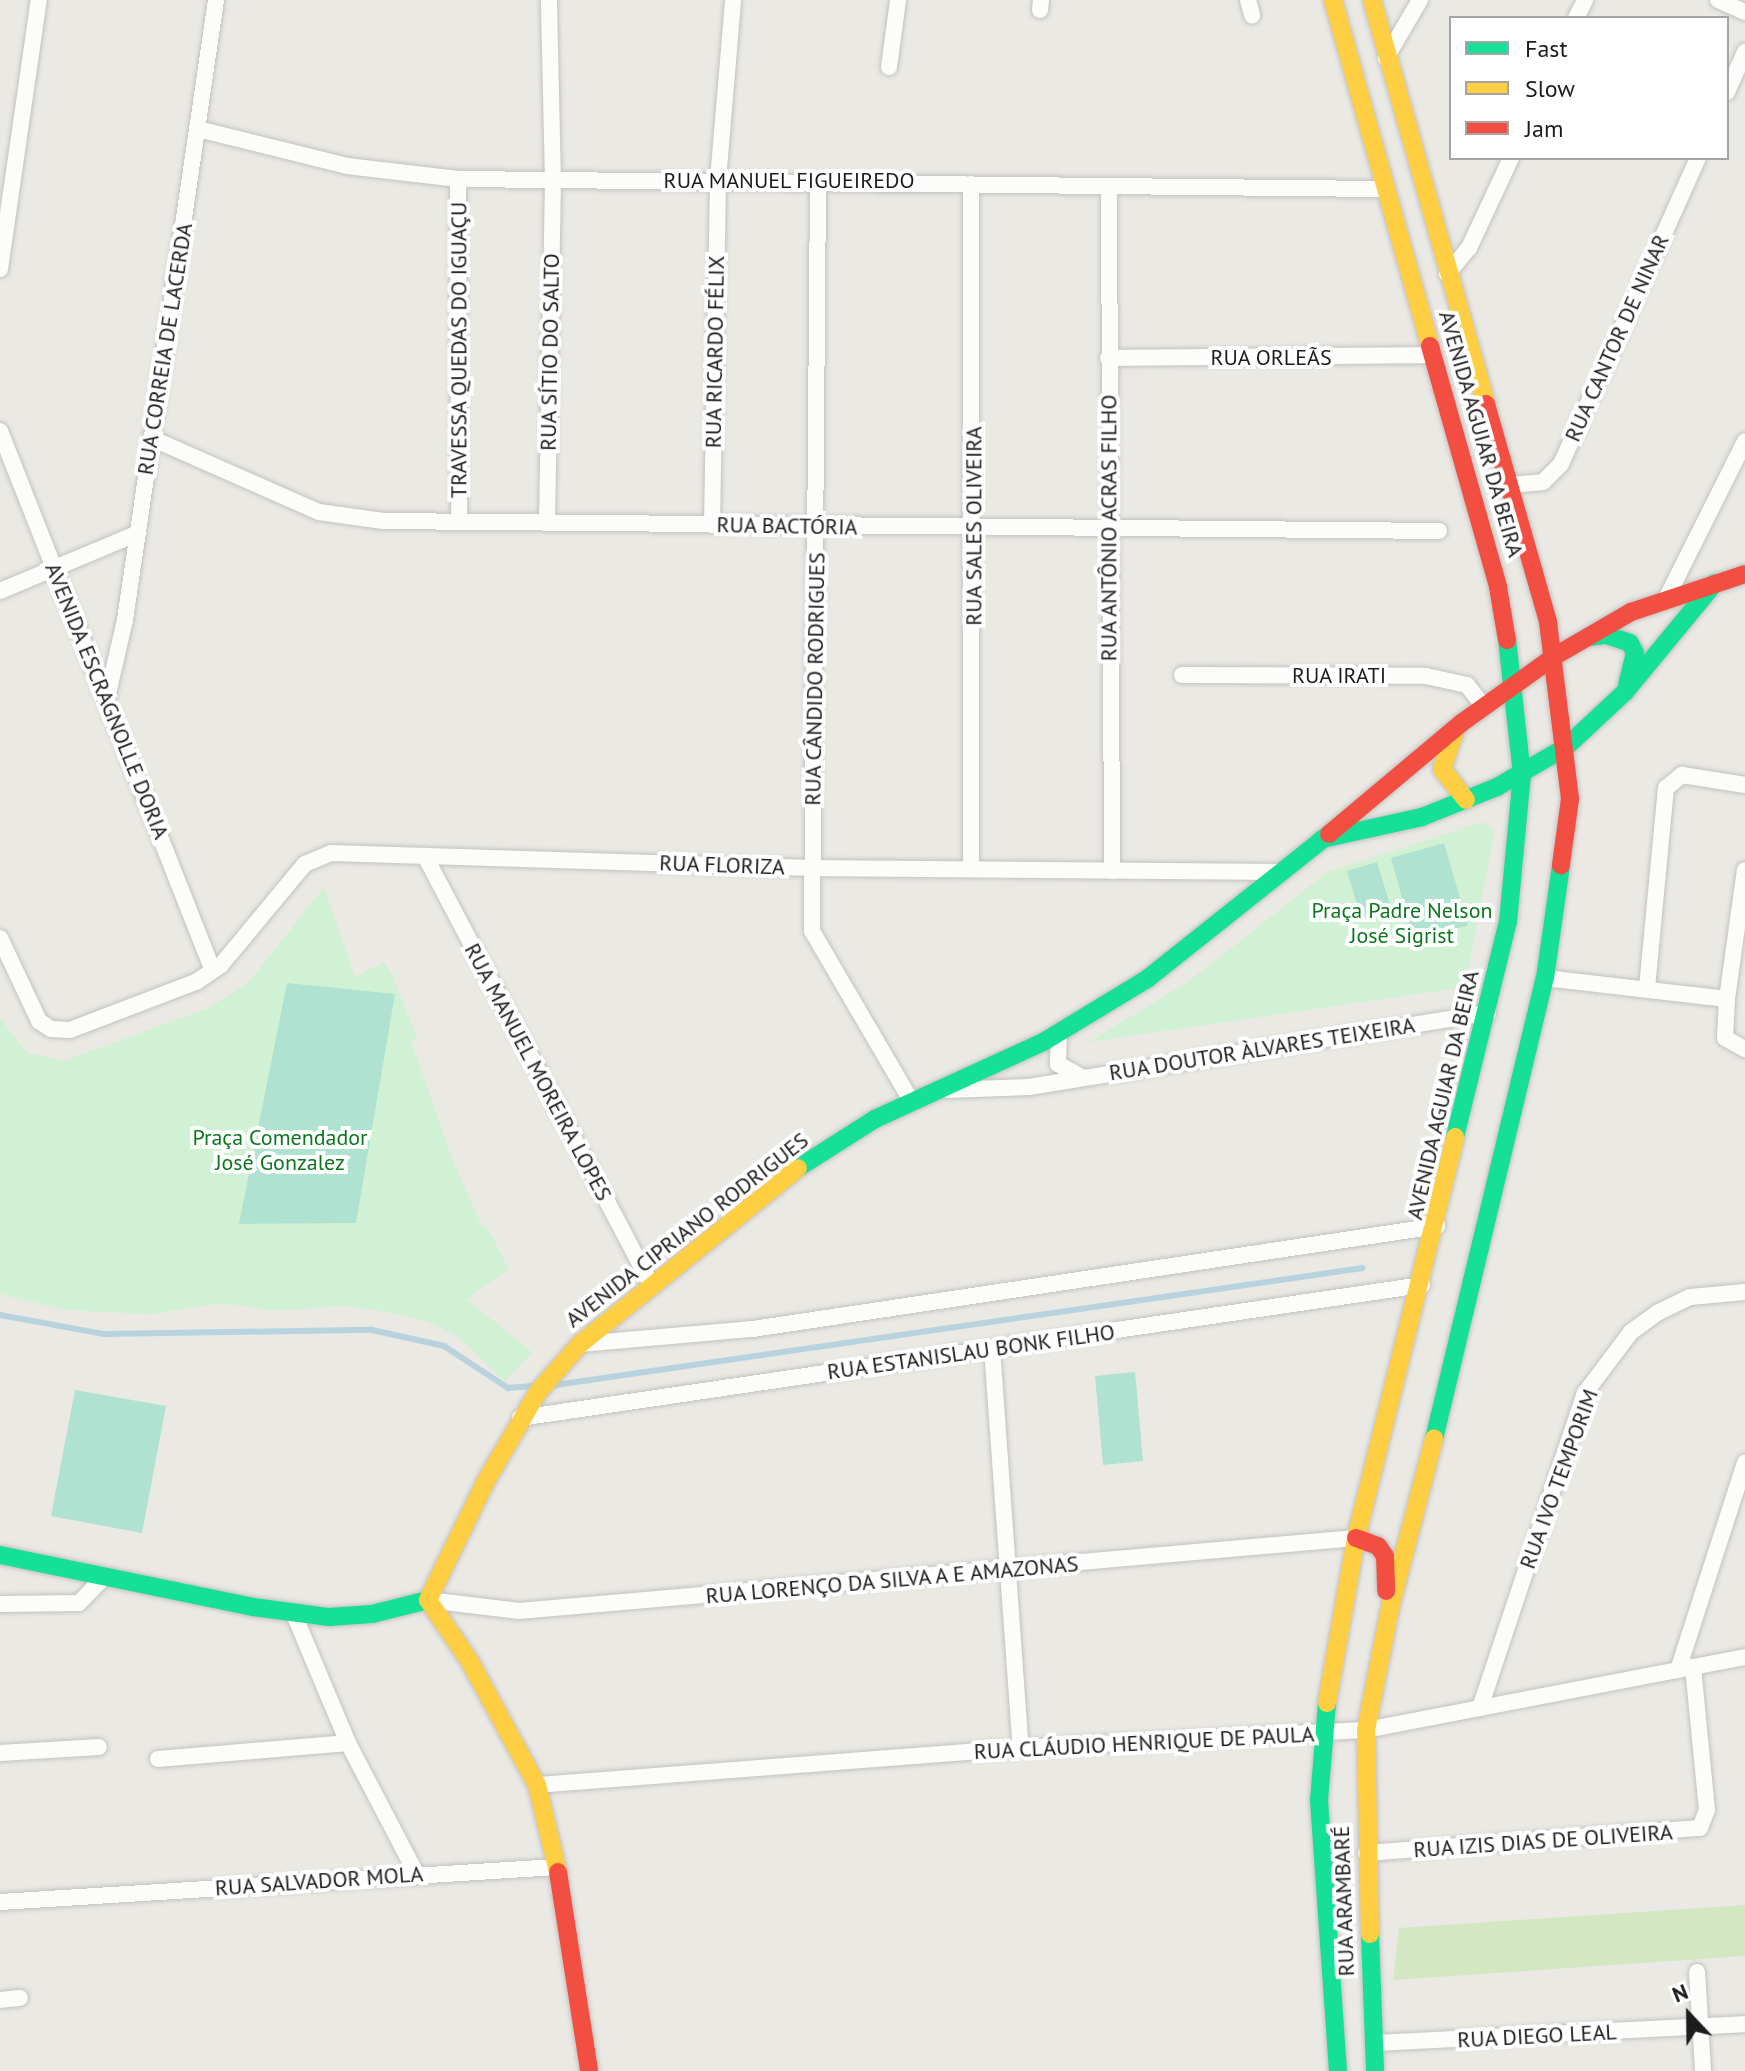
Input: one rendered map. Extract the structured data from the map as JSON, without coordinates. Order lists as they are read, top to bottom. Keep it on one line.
{"streets":{"main road":["AVENIDA AGUIAR DA BEIRA","AVENIDA CIPRIANO RODRIGUES","RUA ARAMBARÉ"],"street":["RUA MANUEL FIGUEIREDO","RUA CANTOR DE NINAR","RUA CORREIA DE LACERDA","TRAVESSA QUEDAS DO IGUAÇU","RUA SÍTIO DO SALTO","RUA RICARDO FÉLIX","RUA ORLEÃS","RUA BACTÓRIA","RUA SALES OLIVEIRA","RUA ANTÔNIO ACRAS FILHO","RUA IRATI","RUA CÂNDIDO RODRIGUES","AVENIDA ESCRAGNOLLE DORIA","RUA FLORIZA","RUA DOUTOR ÀLVARES TEIXEIRA","RUA MANUEL MOREIRA LOPES","RUA ESTANISLAU BONK FILHO","RUA IVO TEMPORIM","RUA LORENÇO DA SILVA A E AMAZONAS","RUA CLÁUDIO HENRIQUE DE PAULA","RUA IZIS DIAS DE OLIVEIRA","RUA SALVADOR MOLA","RUA DIEGO LEAL"]},"crossings":[["RUA MANUEL FIGUEIREDO","RUA CORREIA DE LACERDA"],["RUA MANUEL FIGUEIREDO","TRAVESSA QUEDAS DO IGUAÇU"],["RUA MANUEL FIGUEIREDO","RUA SÍTIO DO SALTO"],["RUA MANUEL FIGUEIREDO","RUA RICARDO FÉLIX"],["RUA MANUEL FIGUEIREDO","AVENIDA AGUIAR DA BEIRA"],["RUA MANUEL FIGUEIREDO","RUA SALES OLIVEIRA"],["RUA MANUEL FIGUEIREDO","RUA ANTÔNIO ACRAS FILHO"],["RUA MANUEL FIGUEIREDO","RUA CÂNDIDO RODRIGUES"],["RUA CANTOR DE NINAR","AVENIDA AGUIAR DA BEIRA"],["RUA CORREIA DE LACERDA","RUA BACTÓRIA"],["RUA CORREIA DE LACERDA","AVENIDA ESCRAGNOLLE DORIA"],["TRAVESSA QUEDAS DO IGUAÇU","RUA BACTÓRIA"],["RUA SÍTIO DO SALTO","RUA BACTÓRIA"],["RUA RICARDO FÉLIX","RUA BACTÓRIA"],["RUA ORLEÃS","AVENIDA AGUIAR DA BEIRA"],["RUA ORLEÃS","RUA ANTÔNIO ACRAS FILHO"],["AVENIDA AGUIAR DA BEIRA","RUA DOUTOR ÀLVARES TEIXEIRA"],["AVENIDA AGUIAR DA BEIRA","AVENIDA CIPRIANO RODRIGUES"],["AVENIDA AGUIAR DA BEIRA","RUA ESTANISLAU BONK FILHO"],["AVENIDA AGUIAR DA BEIRA","RUA LORENÇO DA SILVA A E AMAZONAS"],["AVENIDA AGUIAR DA BEIRA","RUA CLÁUDIO HENRIQUE DE PAULA"],["AVENIDA AGUIAR DA BEIRA","RUA ARAMBARÉ"],["RUA BACTÓRIA","RUA SALES OLIVEIRA"],["RUA BACTÓRIA","RUA ANTÔNIO ACRAS FILHO"],["RUA BACTÓRIA","RUA CÂNDIDO RODRIGUES"],["RUA SALES OLIVEIRA","RUA FLORIZA"],["RUA ANTÔNIO ACRAS FILHO","RUA FLORIZA"],["RUA IRATI","AVENIDA CIPRIANO RODRIGUES"],["RUA CÂNDIDO RODRIGUES","RUA FLORIZA"],["RUA CÂNDIDO RODRIGUES","AVENIDA CIPRIANO RODRIGUES"],["AVENIDA ESCRAGNOLLE DORIA","RUA FLORIZA"],["RUA FLORIZA","RUA MANUEL MOREIRA LOPES"],["RUA FLORIZA","AVENIDA CIPRIANO RODRIGUES"],["RUA DOUTOR ÀLVARES TEIXEIRA","AVENIDA CIPRIANO RODRIGUES"],["RUA MANUEL MOREIRA LOPES","AVENIDA CIPRIANO RODRIGUES"],["AVENIDA CIPRIANO RODRIGUES","RUA ESTANISLAU BONK FILHO"],["AVENIDA CIPRIANO RODRIGUES","RUA LORENÇO DA SILVA A E AMAZONAS"],["RUA IVO TEMPORIM","RUA CLÁUDIO HENRIQUE DE PAULA"],["RUA CLÁUDIO HENRIQUE DE PAULA","RUA IZIS DIAS DE OLIVEIRA"],["RUA CLÁUDIO HENRIQUE DE PAULA","RUA ARAMBARÉ"],["RUA IZIS DIAS DE OLIVEIRA","RUA ARAMBARÉ"],["RUA ARAMBARÉ","RUA DIEGO LEAL"]],"parks":["Praça Padre Nelson José Sigrist","Praça Comendador José Gonzalez"],"legend":["Fast","Slow","Jam"],"north":"top"}
